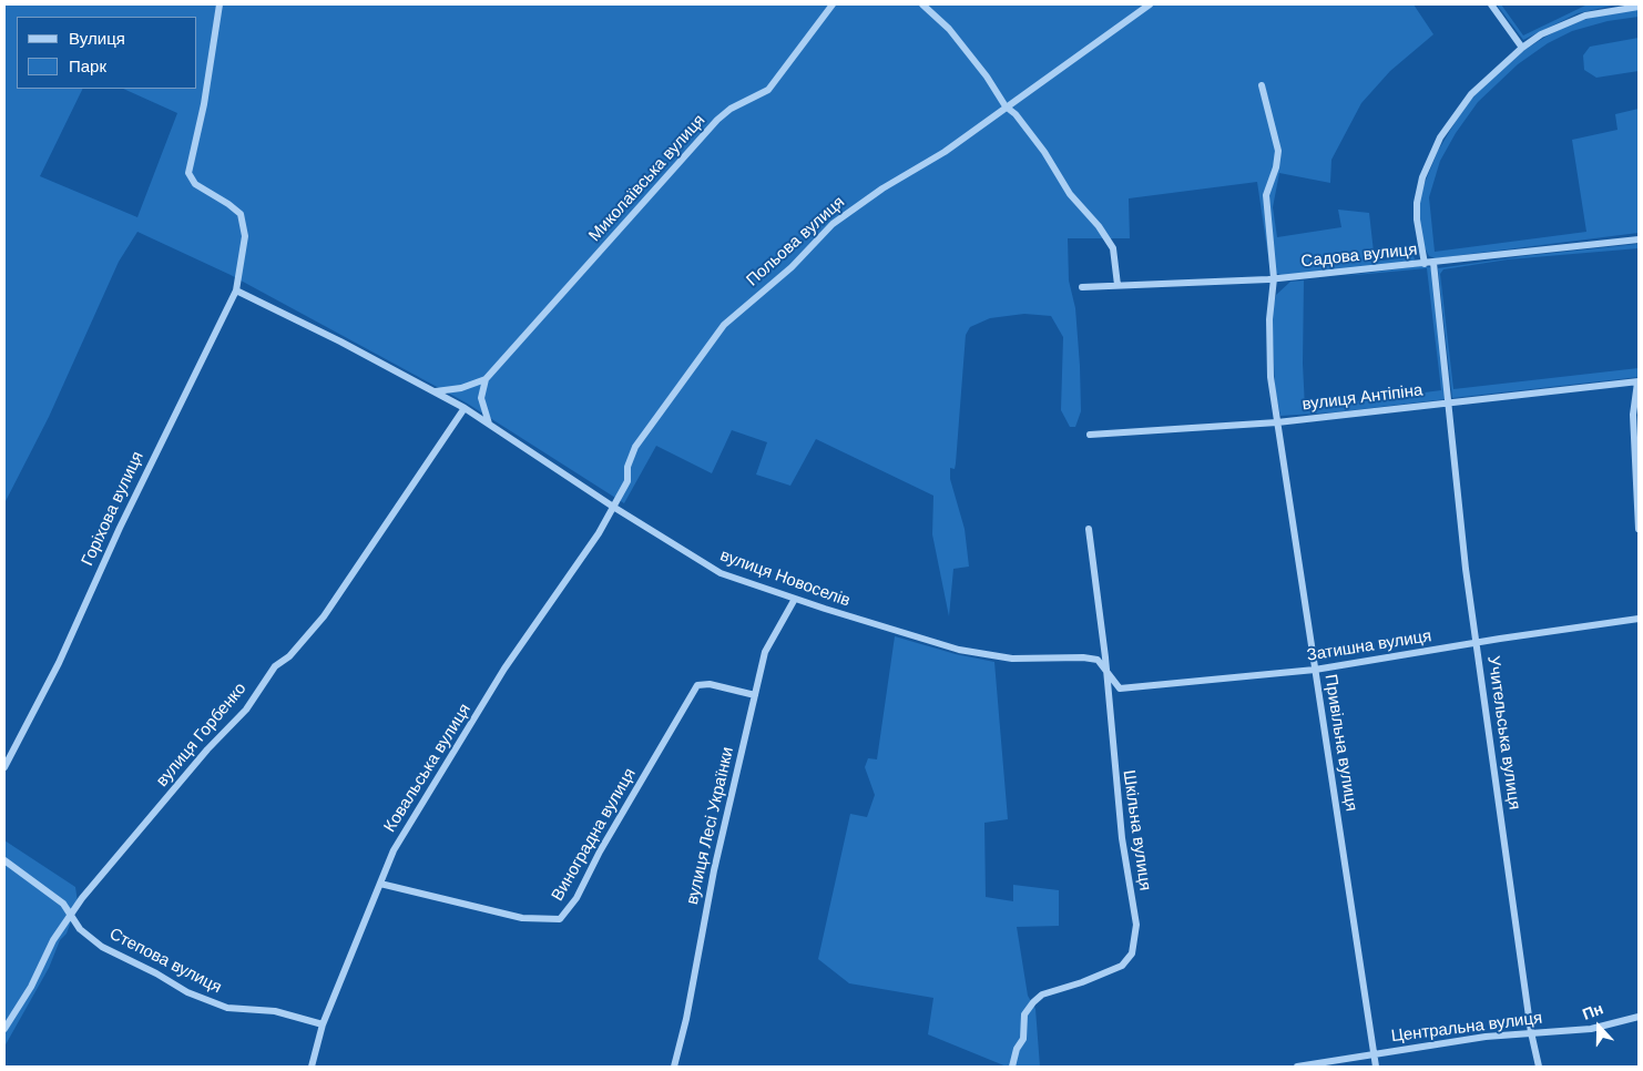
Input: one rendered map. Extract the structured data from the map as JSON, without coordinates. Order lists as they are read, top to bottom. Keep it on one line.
{"streets":{"street":["Миколаївська вулиця","Польова вулиця","Садова вулиця","вулиця Антіпіна","Горіхова вулиця","вулиця Новоселів","Затишна вулиця","Учительська вулиця","вулиця Горбенко","Привільна вулиця","Ковальська вулиця","вулиця Лесі Українки","Шкільна вулиця","Виноградна вулиця","Степова вулиця","Центральна вулиця"]},"crossings":[["Миколаївська вулиця","вулиця Новоселів"],["Польова вулиця","вулиця Новоселів"],["Польова вулиця","Ковальська вулиця"],["Садова вулиця","Учительська вулиця"],["Садова вулиця","Привільна вулиця"],["вулиця Антіпіна","Учительська вулиця"],["вулиця Антіпіна","Привільна вулиця"],["Горіхова вулиця","вулиця Новоселів"],["вулиця Новоселів","Затишна вулиця"],["вулиця Новоселів","вулиця Горбенко"],["вулиця Новоселів","Ковальська вулиця"],["вулиця Новоселів","вулиця Лесі Українки"],["вулиця Новоселів","Шкільна вулиця"],["Затишна вулиця","Учительська вулиця"],["Затишна вулиця","Привільна вулиця"],["Затишна вулиця","Шкільна вулиця"],["Учительська вулиця","Центральна вулиця"],["вулиця Горбенко","Степова вулиця"],["Привільна вулиця","Центральна вулиця"],["Ковальська вулиця","Виноградна вулиця"],["Ковальська вулиця","Степова вулиця"],["вулиця Лесі Українки","Виноградна вулиця"]],"legend":["Вулиця","Парк"],"north":"top"}
